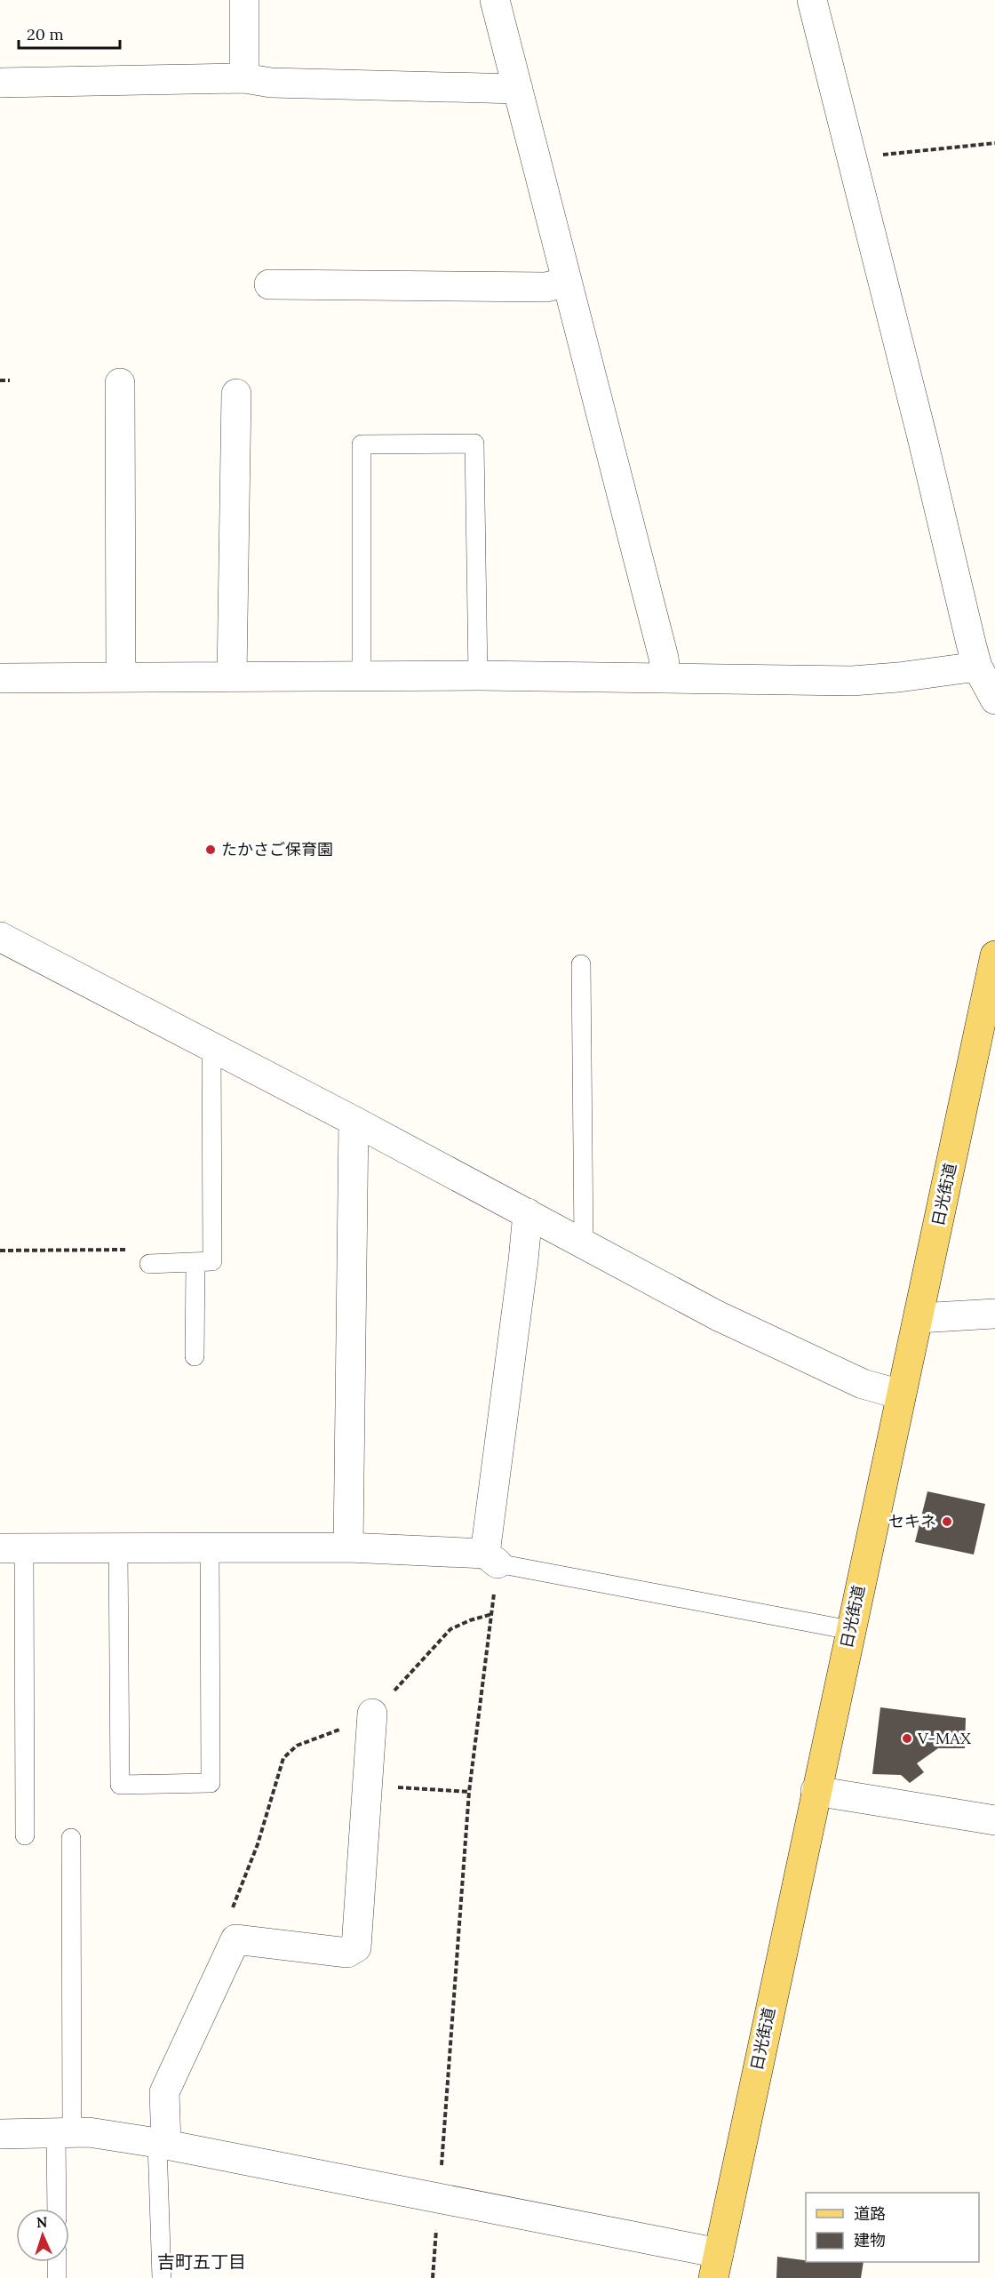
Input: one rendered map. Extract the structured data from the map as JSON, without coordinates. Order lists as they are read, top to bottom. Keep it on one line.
{"streets":{"main road":["日光街道"]},"districts":["吉町五丁目"],"places":["たかさご保育園","セキネ","V-MAX"],"legend":["道路","建物"],"scale_bar":"20 m","north":"top"}
